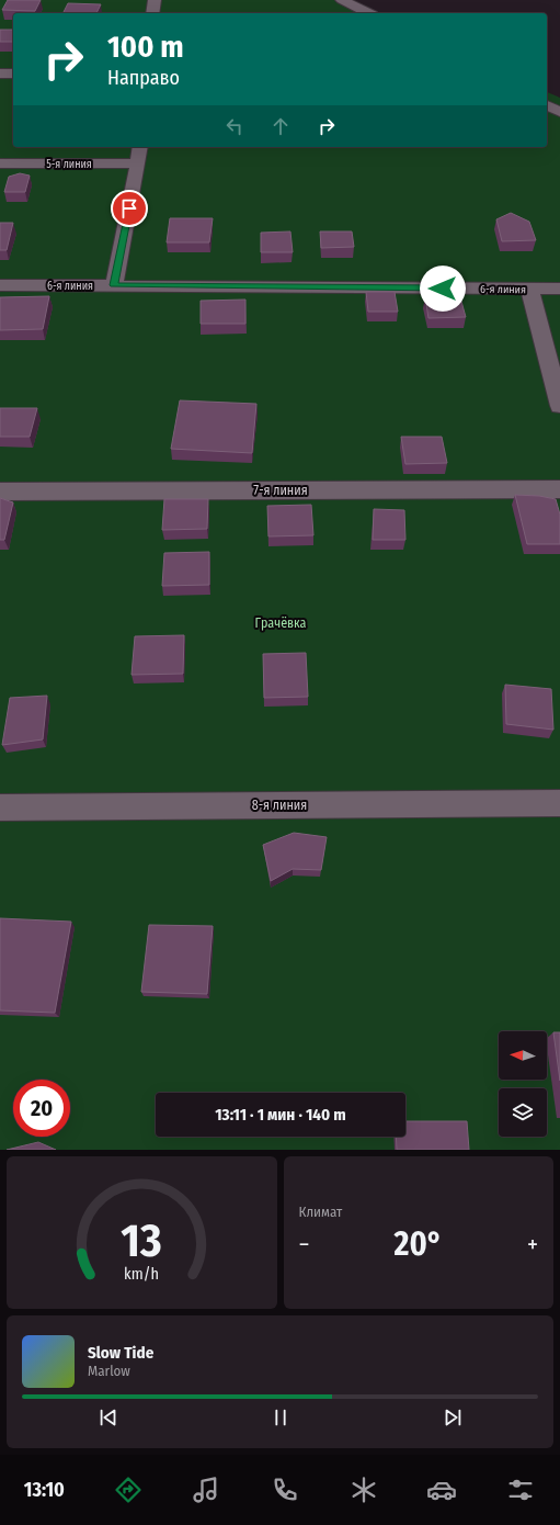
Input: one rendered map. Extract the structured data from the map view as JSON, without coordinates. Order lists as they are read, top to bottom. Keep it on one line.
{"streets":{"street":["5-я линия","6-я линия","7-я линия","8-я линия"]},"parks":["Грачёвка"],"north":"left","page":{"turn":["100 m","Направо"],"limit":"20","trip":"13:11 · 1 мин · 140 m","tile":"Климат","heat":["−","20°","+"],"song":["Slow Tide","Marlow"],"tabs":"13:10","gauge":["13","km/h"]}}
